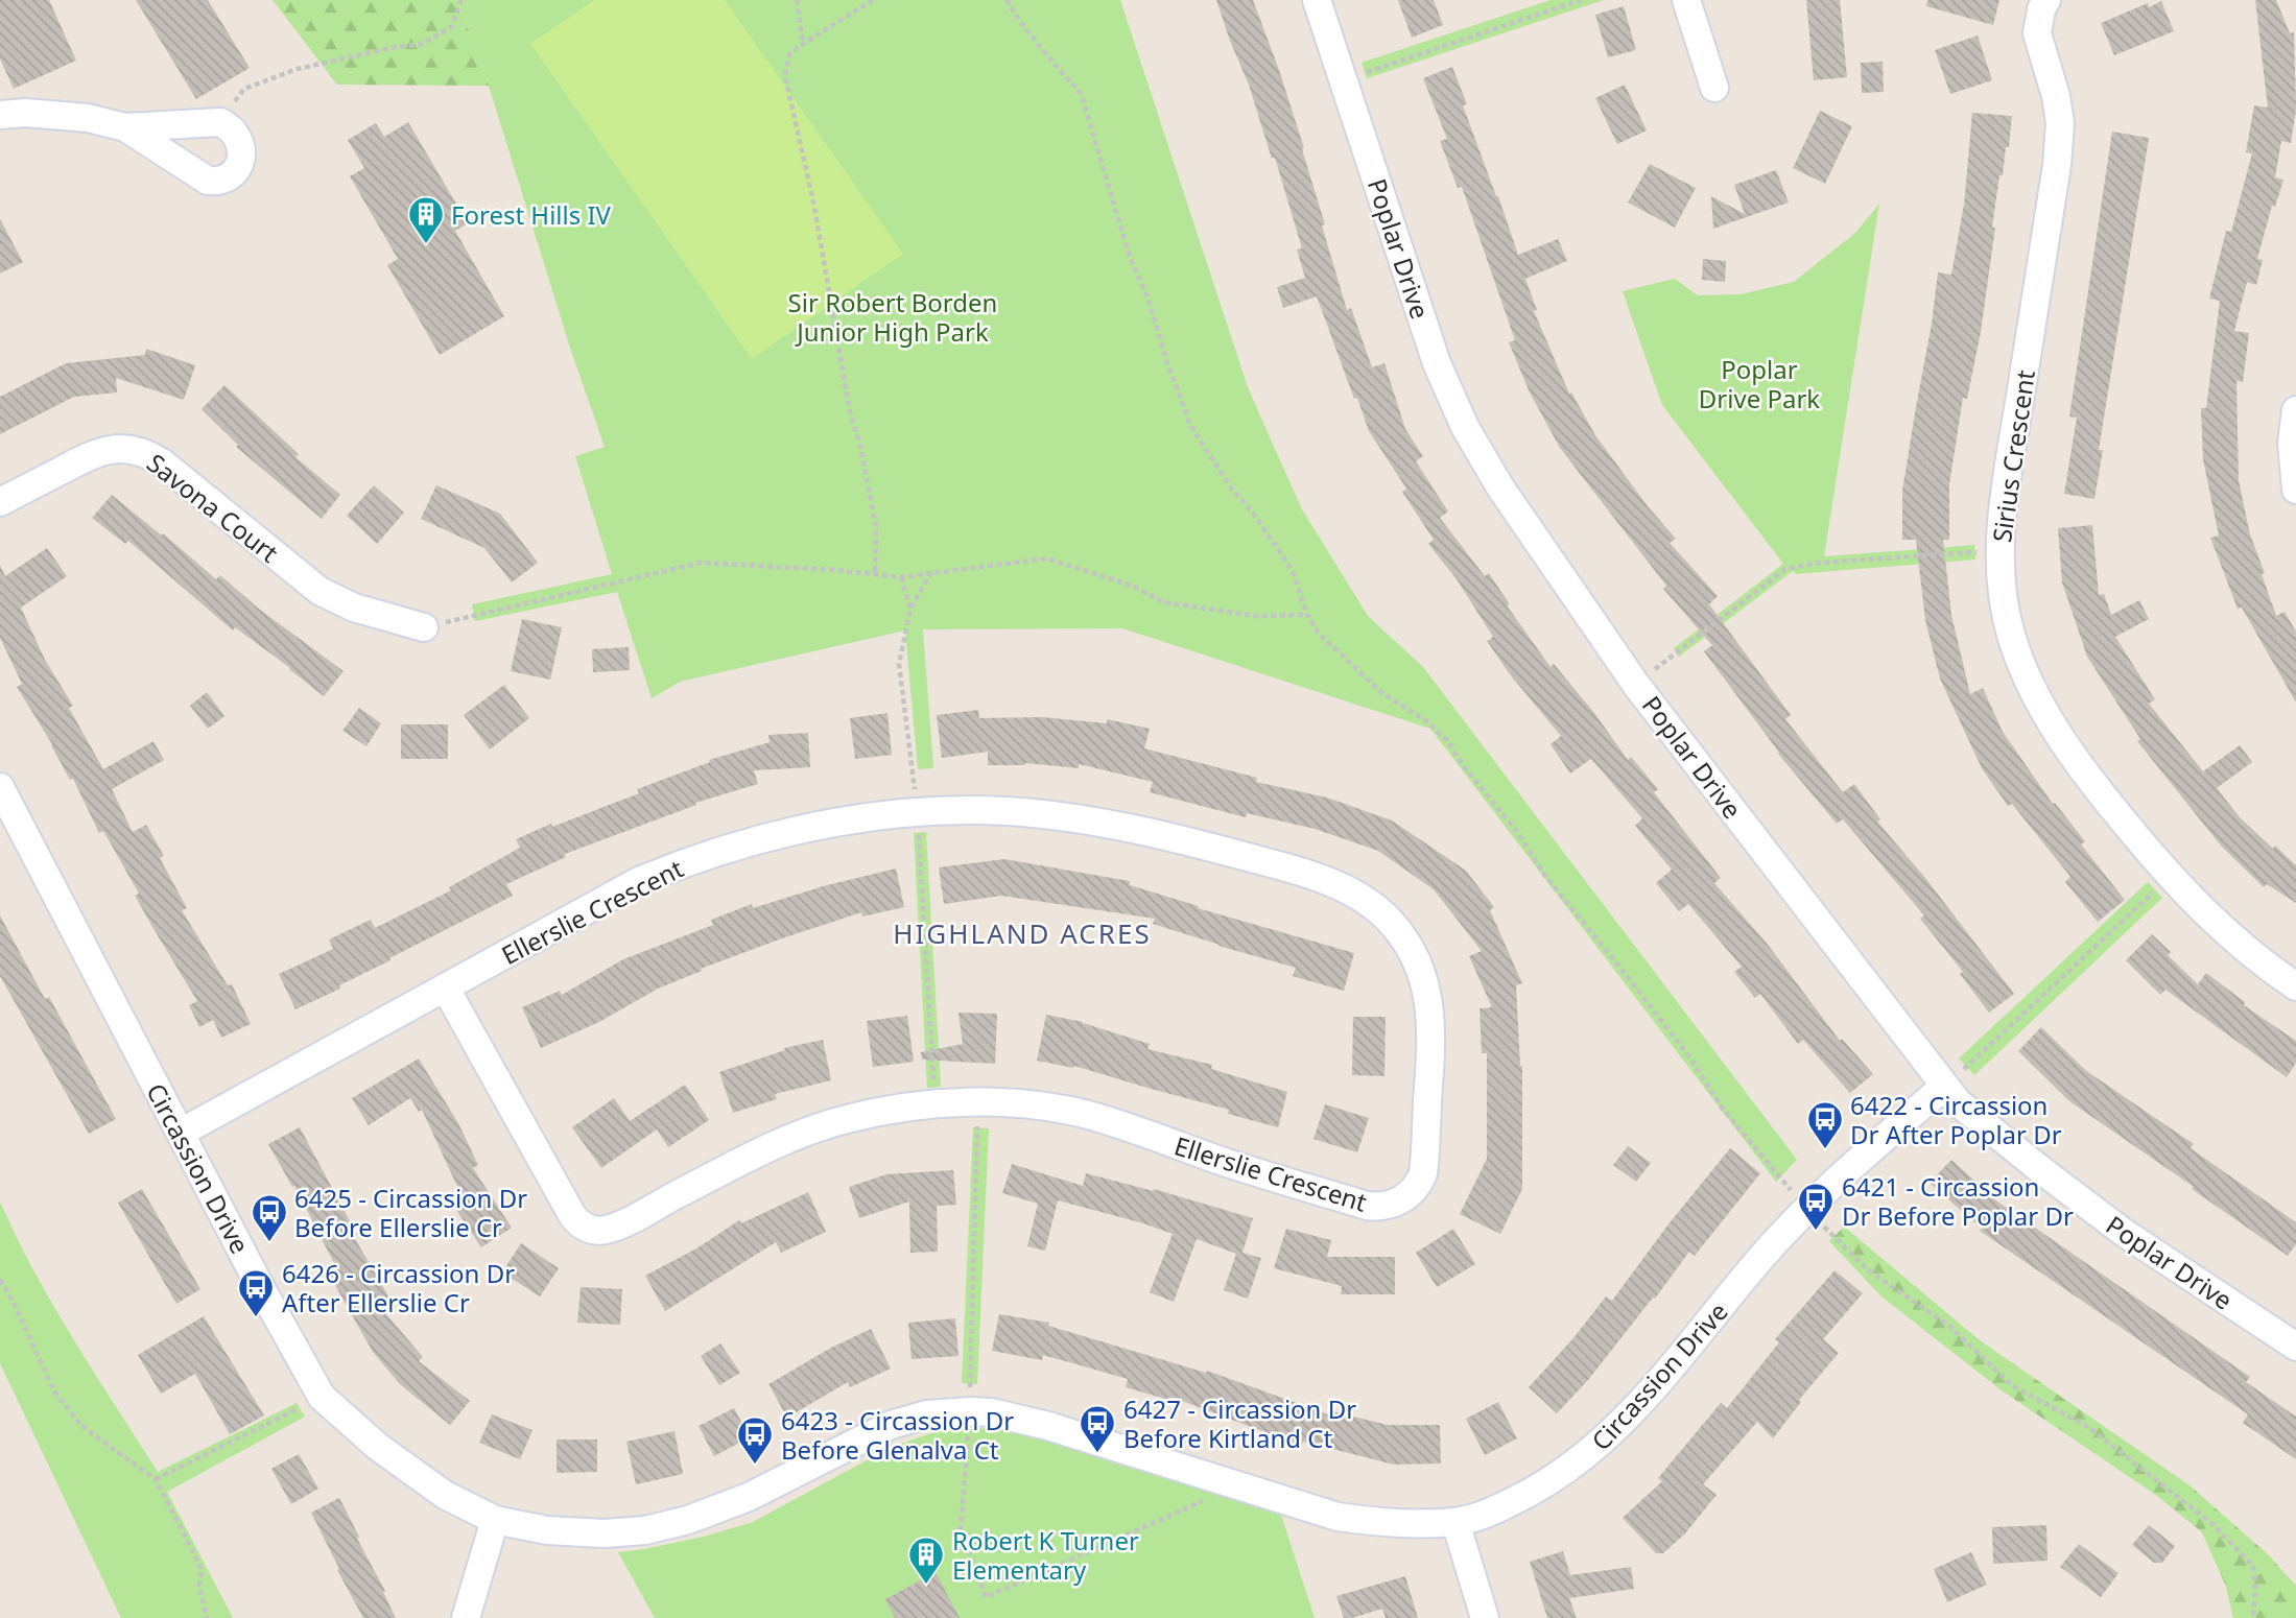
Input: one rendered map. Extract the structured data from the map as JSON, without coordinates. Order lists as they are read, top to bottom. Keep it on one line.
{"streets":{"street":["Poplar Drive","Sirius Crescent","Savona Court","Ellerslie Crescent","Circassion Drive"]},"crossings":[["Poplar Drive","Circassion Drive"],["Ellerslie Crescent","Circassion Drive"]],"districts":["HIGHLAND ACRES"],"parks":["Sir Robert Borden Junior High Park","Poplar Drive Park"],"places":{"building":["Forest Hills IV","Robert K Turner Elementary"],"bus stop":["6422 - Circassion Dr After Poplar Dr","6421 - Circassion Dr Before Poplar Dr","6425 - Circassion Dr Before Ellerslie Cr","6426 - Circassion Dr After Ellerslie Cr","6427 - Circassion Dr Before Kirtland Ct","6423 - Circassion Dr Before Glenalva Ct"]}}
